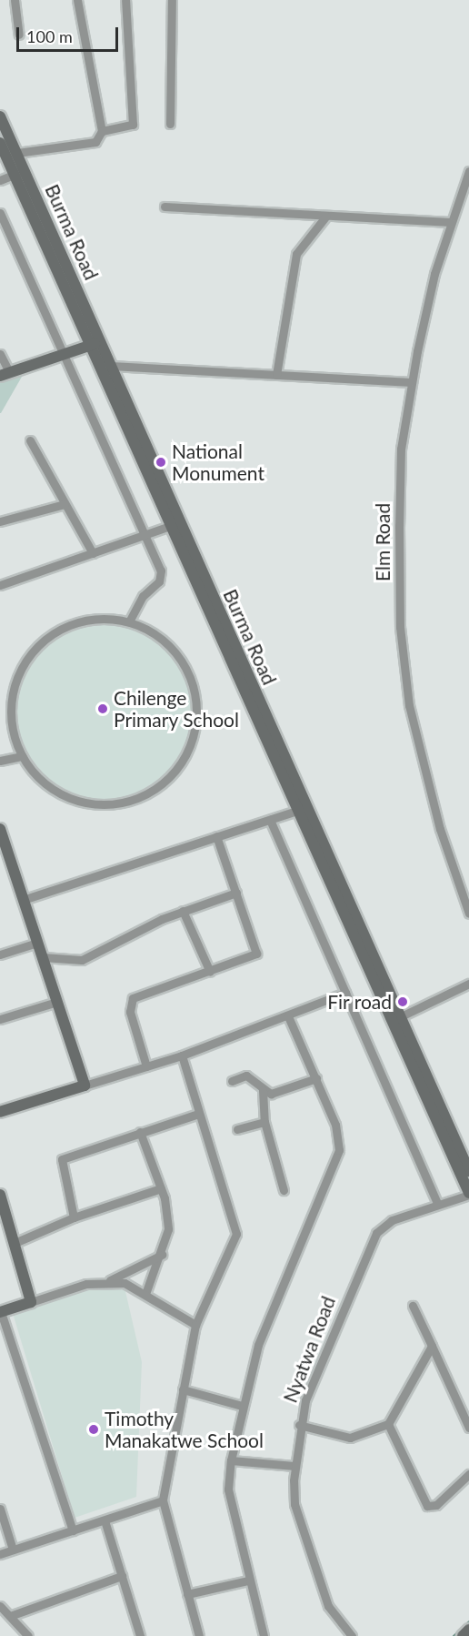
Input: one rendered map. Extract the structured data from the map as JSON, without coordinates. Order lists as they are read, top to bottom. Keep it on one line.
{"streets":{"main road":["Burma Road"],"street":["Elm Road","Nyatwa Road"]},"crossings":[["Burma Road","Nyatwa Road"]],"places":["National Monument","Chilenge Primary School","Fir road","Timothy Manakatwe School"],"scale_bar":"100 m"}
